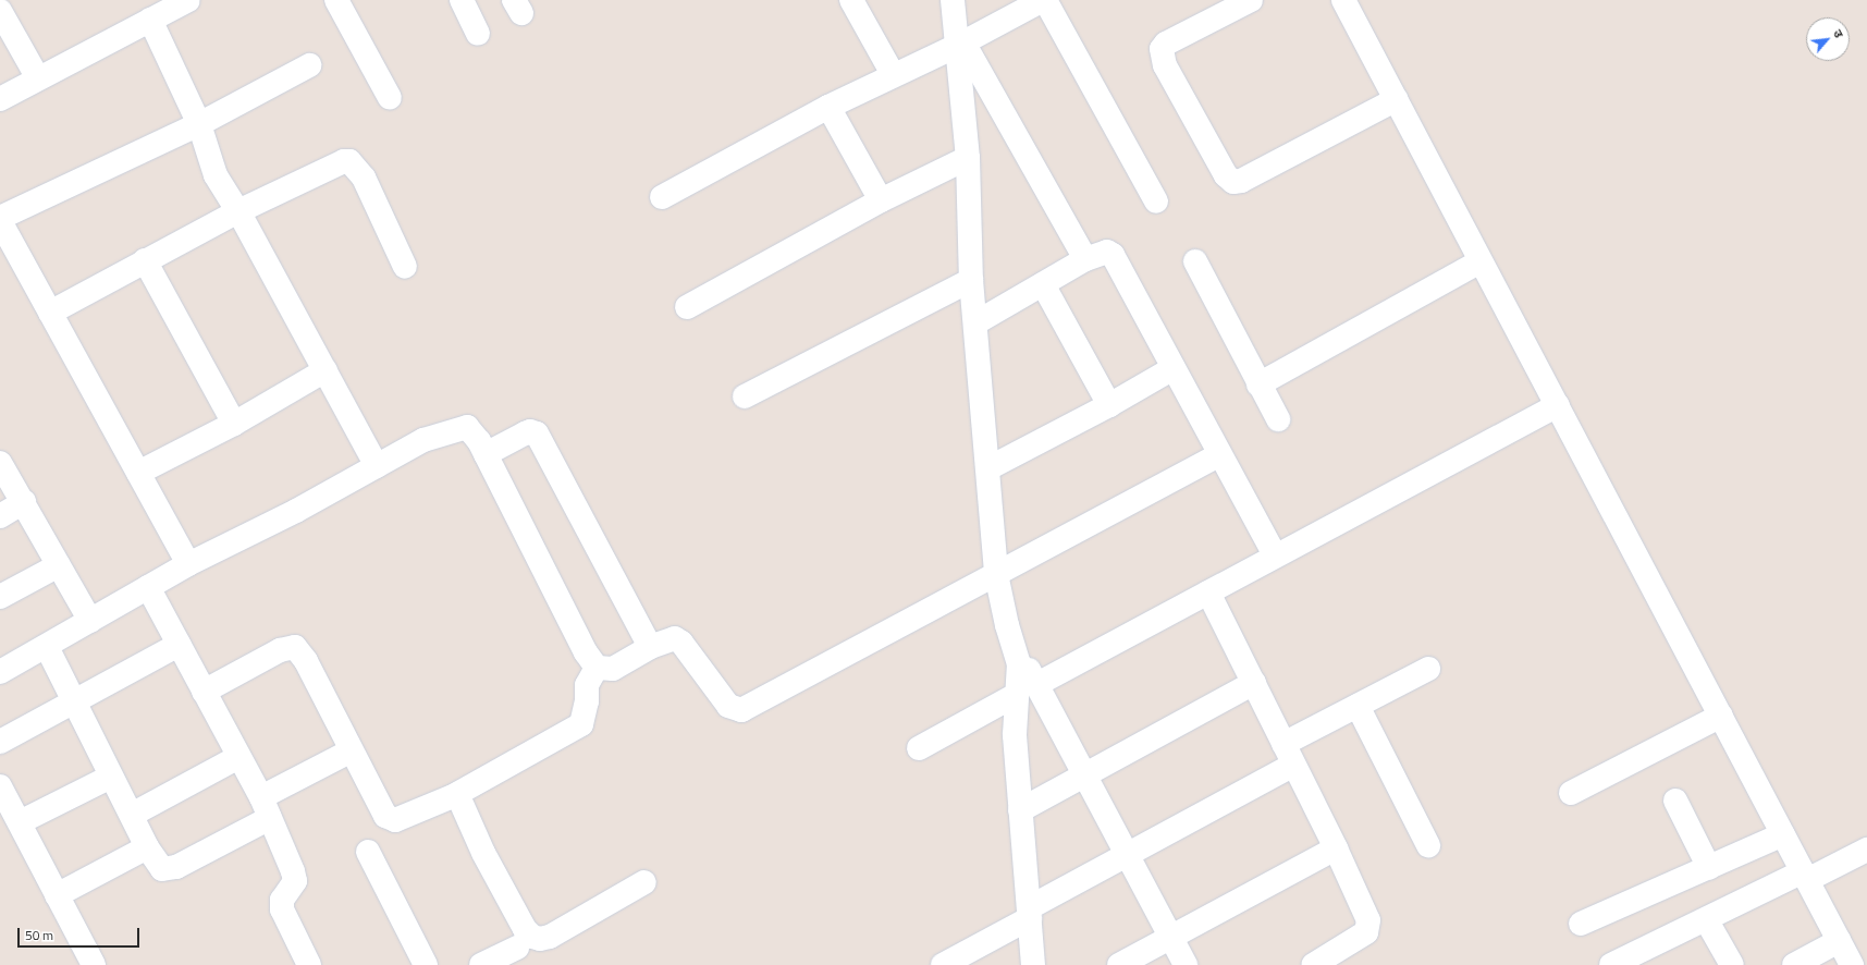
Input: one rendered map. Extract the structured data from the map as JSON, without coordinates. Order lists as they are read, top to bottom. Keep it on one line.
{"scale_bar":"50 m","north":"top right"}
